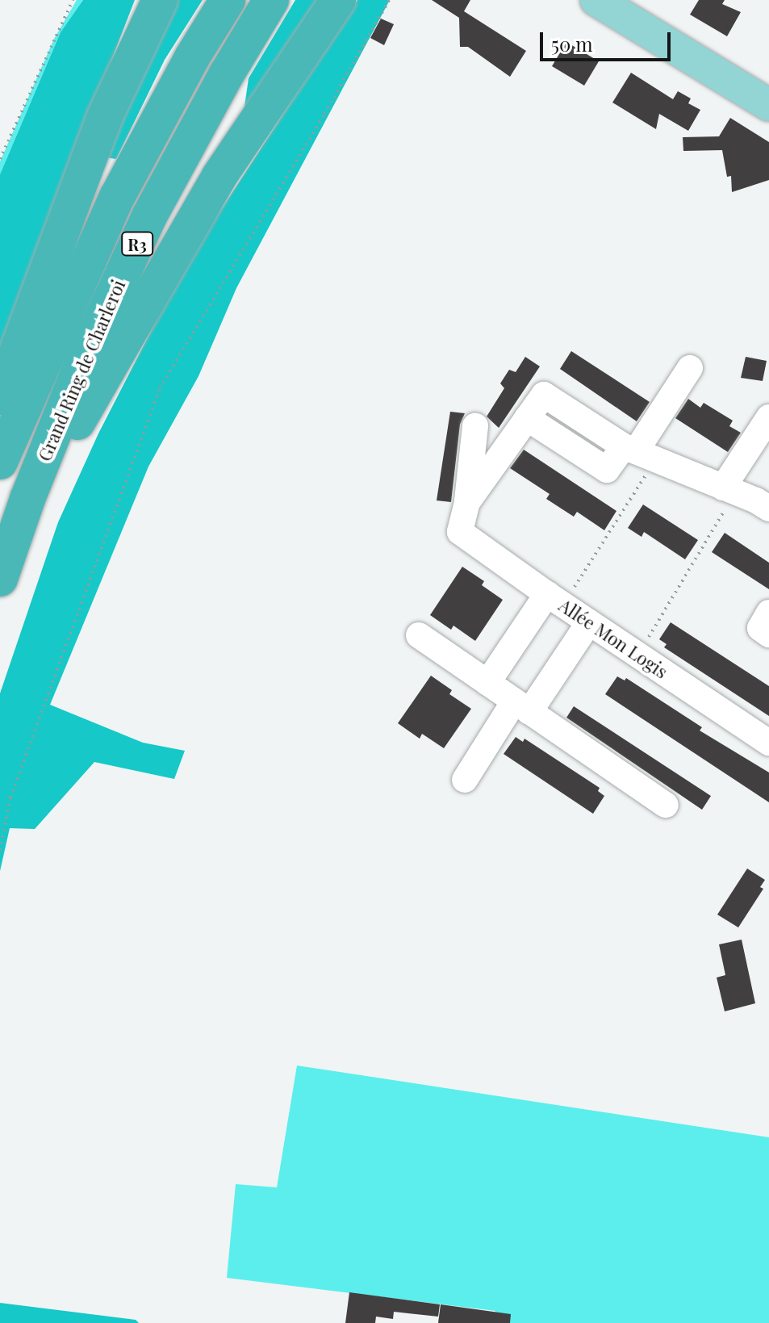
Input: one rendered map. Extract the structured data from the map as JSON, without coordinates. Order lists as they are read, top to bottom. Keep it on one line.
{"streets":{"highway":["R3","Grand Ring de Charleroi"],"street":["Allée Mon Logis"]},"scale_bar":"50 m"}
